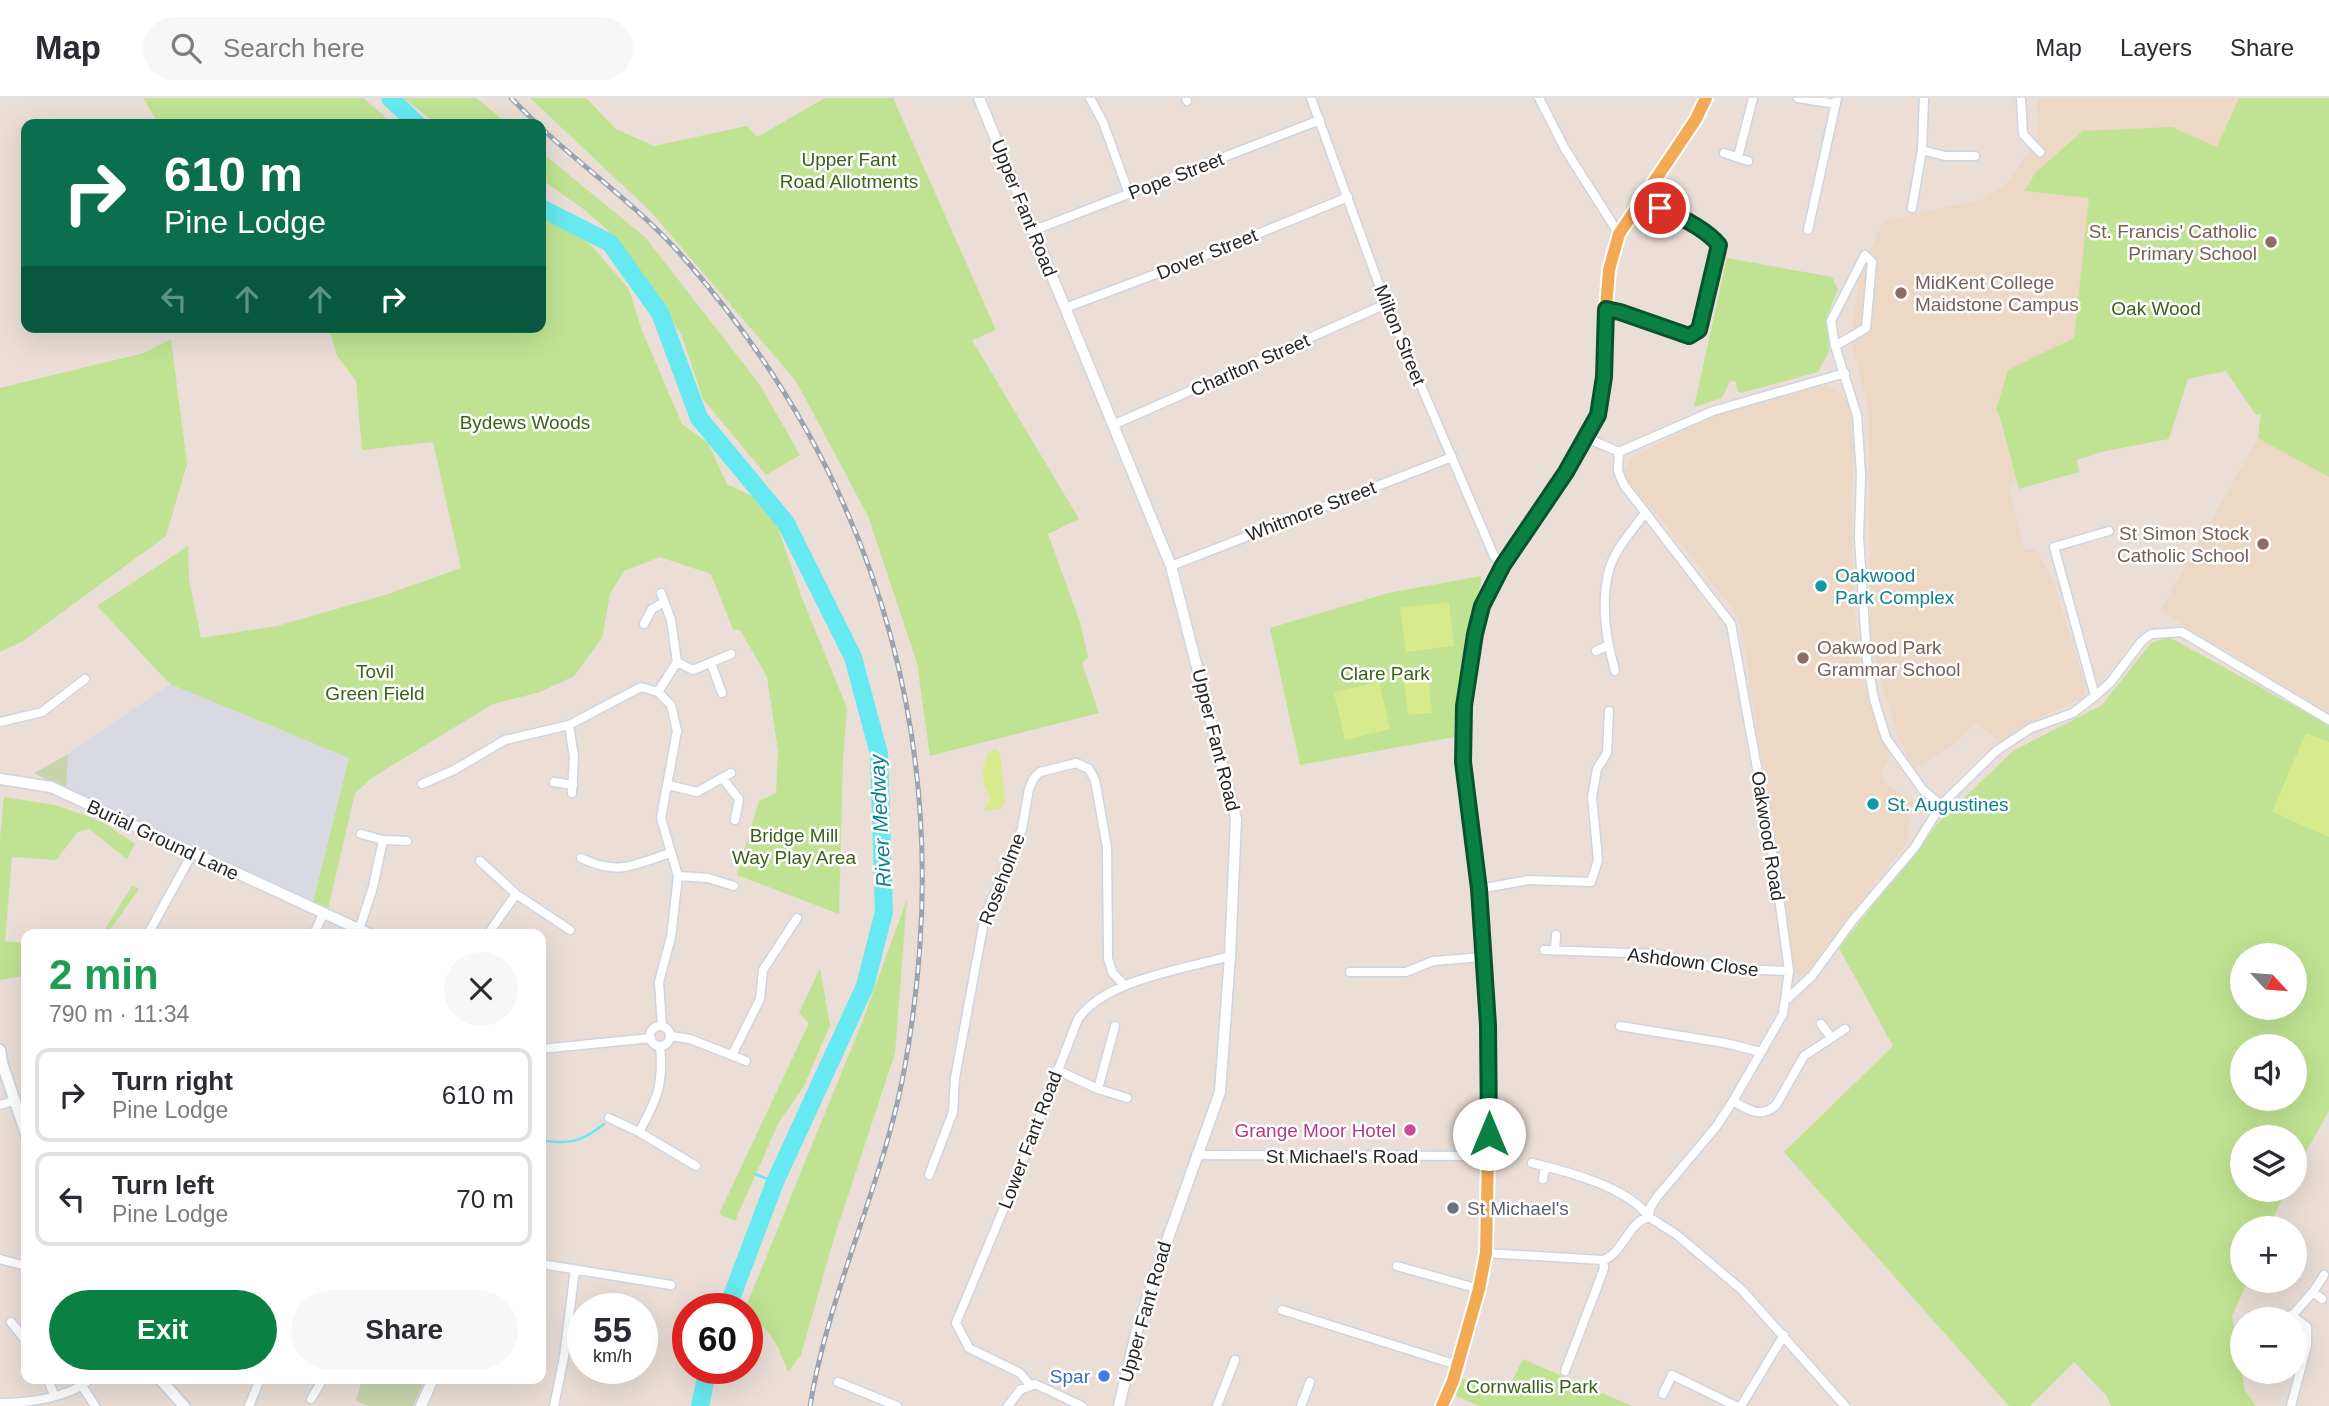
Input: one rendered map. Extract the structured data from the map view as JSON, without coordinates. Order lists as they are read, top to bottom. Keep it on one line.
{"streets":{"street":["Pope Street","Upper Fant Road","Dover Street","Milton Street","Charlton Street","Whitmore Street","Oakwood Road","Burial Ground Lane","Roseholme","Ashdown Close","Lower Fant Road","St Michael's Road"]},"crossings":[["Pope Street","Upper Fant Road"],["Pope Street","Milton Street"],["Upper Fant Road","Dover Street"],["Upper Fant Road","Charlton Street"],["Upper Fant Road","Whitmore Street"],["Upper Fant Road","Lower Fant Road"],["Upper Fant Road","St Michael's Road"],["Dover Street","Milton Street"],["Milton Street","Charlton Street"],["Milton Street","Whitmore Street"],["Oakwood Road","Ashdown Close"],["Roseholme","Lower Fant Road"]],"water":["River Medway"],"parks":["Upper Fant Road Allotments","Oak Wood","Bydews Woods","Tovil Green Field","Clare Park","Bridge Mill Way Play Area","Cornwallis Park"],"places":["St. Francis' Catholic Primary School","MidKent College Maidstone Campus","St Simon Stock Catholic School","Oakwood Park Complex","Oakwood Park Grammar School","St. Augustines","Grange Moor Hotel","St Michael's","Spar"],"north":"bottom right","page":{"header":"Map","search":"Search here","nav":["Map","Layers","Share"],"turn":["610 m","Pine Lodge"],"heading":["2 min","790 m · 11:34"],"map_buttons":["+","−"],"list":[{"name":"Turn right","note":"Pine Lodge","value":"610 m"},{"name":"Turn left","note":"Pine Lodge","value":"70 m"}],"buttons":["Exit","Share"],"speed":"55 km/h","limit":"60"}}
